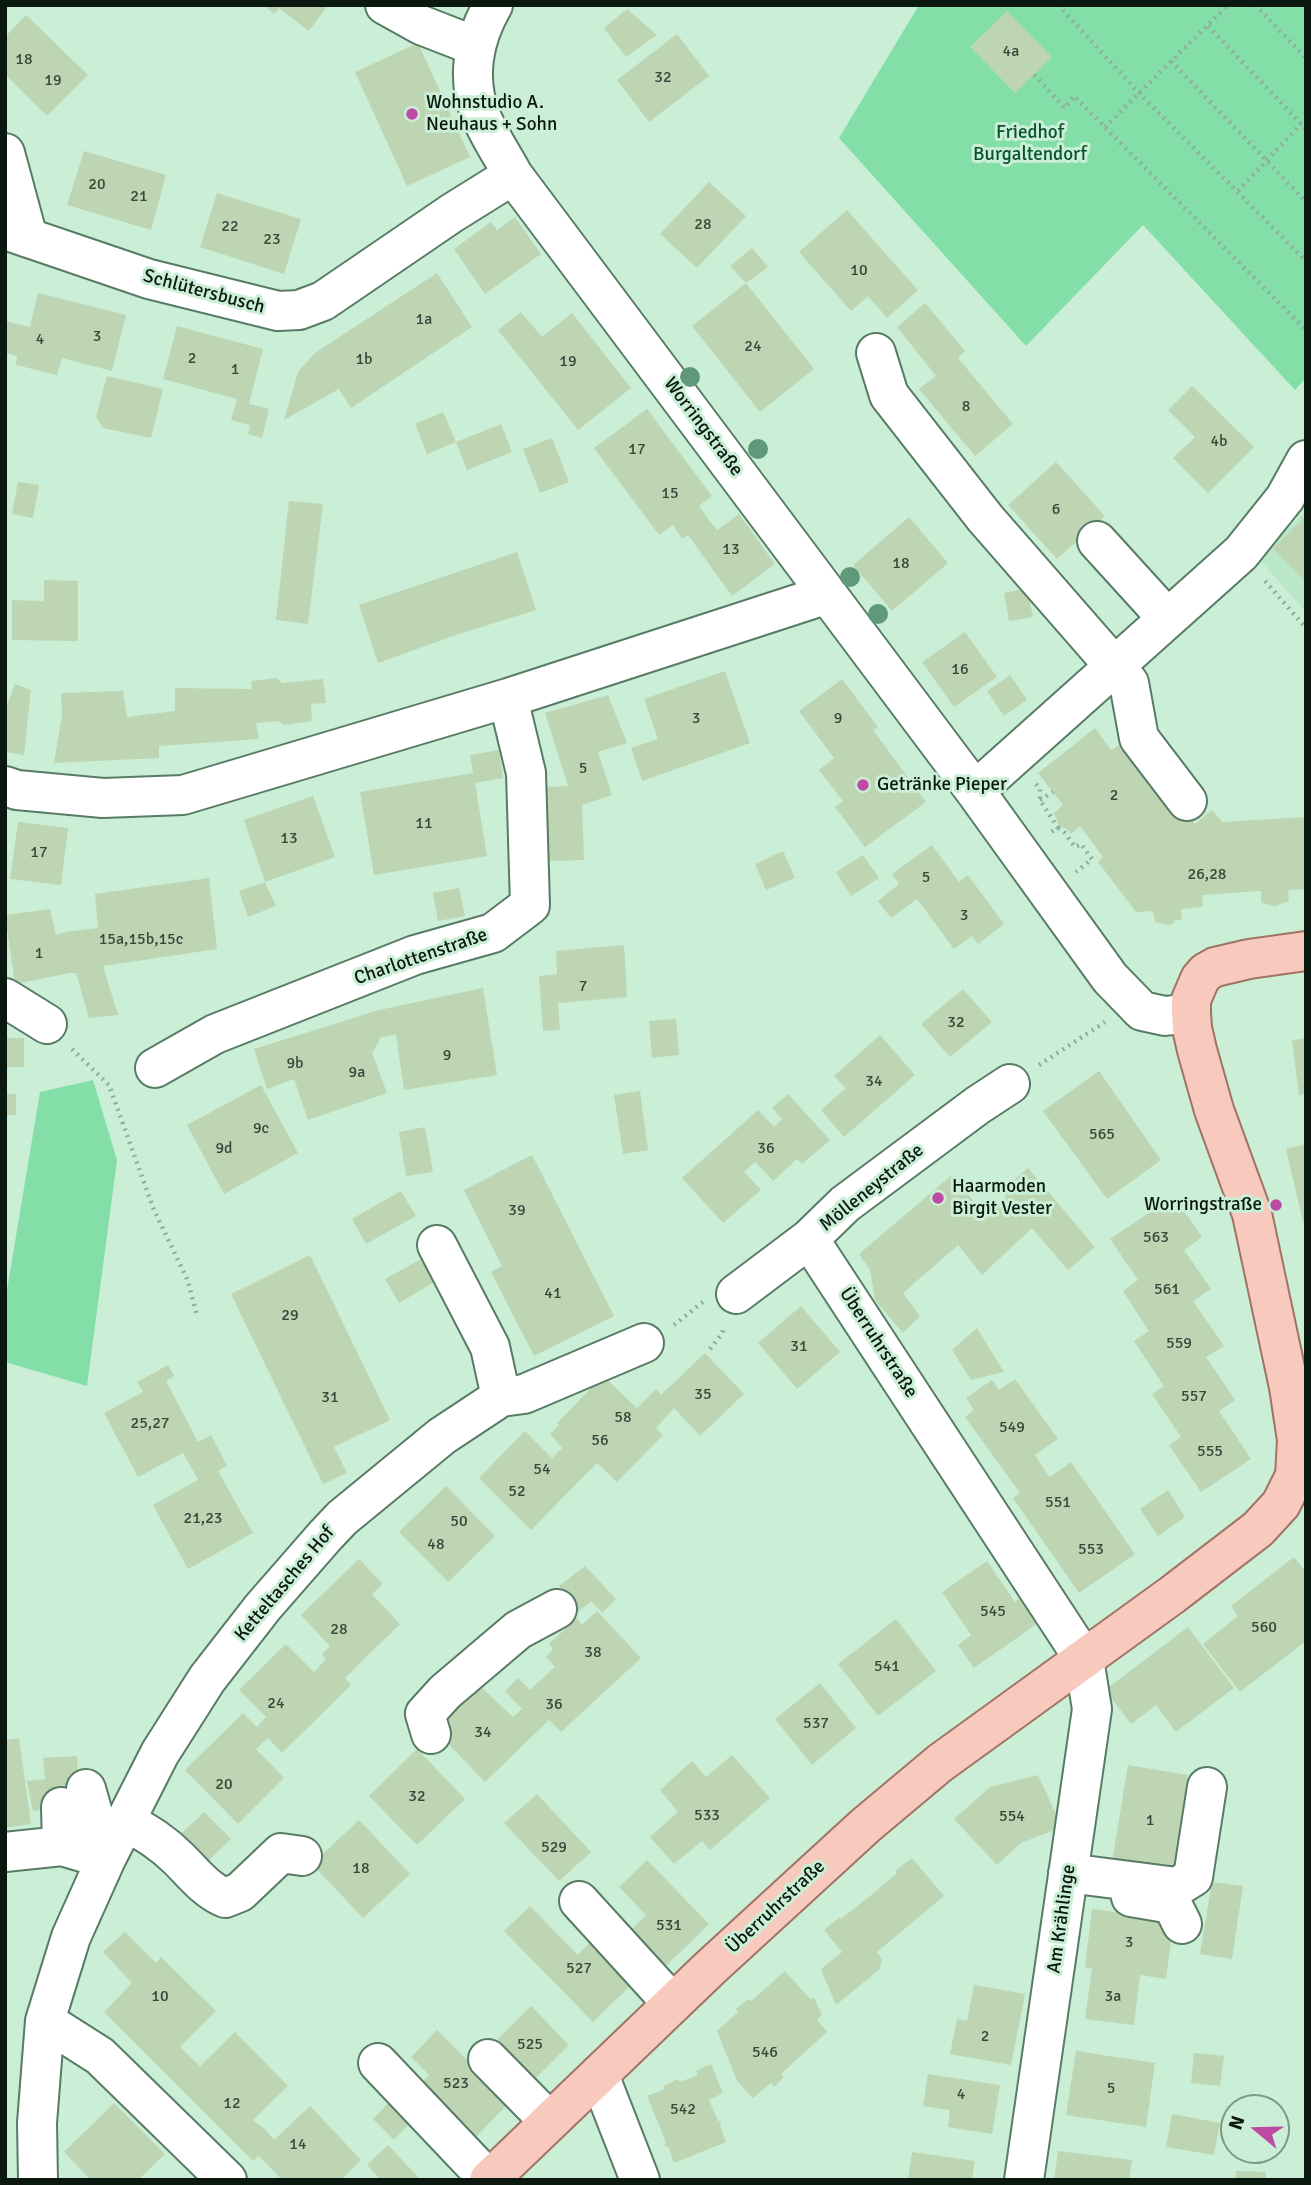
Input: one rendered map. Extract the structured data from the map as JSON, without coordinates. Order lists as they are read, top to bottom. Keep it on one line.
{"streets":{"main road":["Überruhrstraße"],"street":["Schlütersbusch","Worringstraße","Charlottenstraße","Mölleneystraße","Ketteltasches Hof","Am Krählinge"]},"crossings":[["Schlütersbusch","Worringstraße"],["Worringstraße","Überruhrstraße"],["Mölleneystraße","Überruhrstraße"],["Überruhrstraße","Am Krählinge"]],"parks":["Friedhof Burgaltendorf"],"places":["Wohnstudio A. Neuhaus + Sohn","Getränke Pieper","Haarmoden Birgit Vester","Worringstraße"],"house_numbers":["4a","18","32","19","20","21","28","22","23","10","1a","3","4","24","2","1b","19","1","8","4b","17","15","6","13","18","16","3","9","5","2","11","13","17","26,28","5","3","15a,15b,15c","1","7","32","9","9b","9a","34","9c","565","9d","36","39","563","561","41","29","559","31","35","557","31","58","25,27","549","56","555","54","52","551","21,23","50","48","553","545","560","28","38","541","24","36","537","34","20","32","533","554","1","529","18","531","3","527","10","3a","2","525","546","523","5","4","12","542","14"],"north":"left"}
